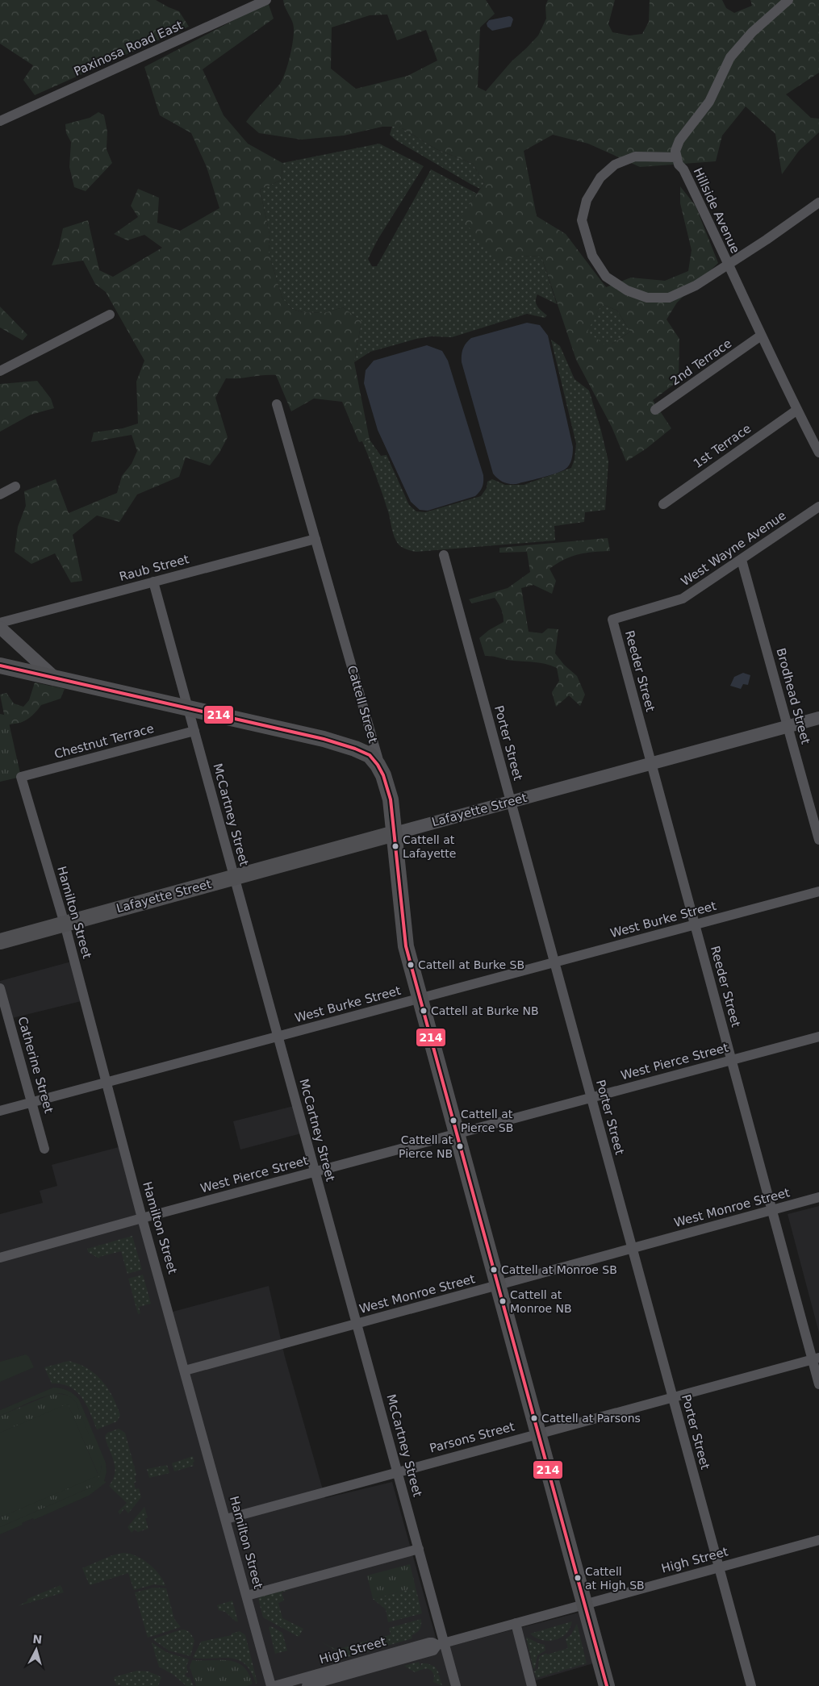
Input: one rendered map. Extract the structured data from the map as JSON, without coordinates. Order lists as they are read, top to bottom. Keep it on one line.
{"streets":{"main road":["Cattell Street","Lafayette Street"],"street":["Paxinosa Road East","Hillside Avenue","2nd Terrace","1st Terrace","West Wayne Avenue","Raub Street","Reeder Street","Brodhead Street","Chestnut Terrace","Porter Street","McCartney Street","Hamilton Street","West Burke Street","West Pierce Street","Catherine Street","West Monroe Street","Parsons Street","High Street"]},"crossings":[["Hillside Avenue","2nd Terrace"],["Hillside Avenue","1st Terrace"],["West Wayne Avenue","Reeder Street"],["West Wayne Avenue","Brodhead Street"],["Raub Street","Cattell Street"],["Raub Street","McCartney Street"],["Reeder Street","Lafayette Street"],["Reeder Street","West Burke Street"],["Reeder Street","West Pierce Street"],["Reeder Street","West Monroe Street"],["Reeder Street","Parsons Street"],["Brodhead Street","Lafayette Street"],["Cattell Street","Lafayette Street"],["Cattell Street","West Burke Street"],["Cattell Street","West Pierce Street"],["Cattell Street","West Monroe Street"],["Cattell Street","Parsons Street"],["Cattell Street","High Street"],["Chestnut Terrace","McCartney Street"],["Chestnut Terrace","Hamilton Street"],["Porter Street","Lafayette Street"],["Porter Street","West Burke Street"],["Porter Street","West Pierce Street"],["Porter Street","West Monroe Street"],["Porter Street","Parsons Street"],["Porter Street","High Street"],["Lafayette Street","McCartney Street"],["Lafayette Street","Hamilton Street"],["McCartney Street","West Burke Street"],["McCartney Street","West Pierce Street"],["McCartney Street","West Monroe Street"],["McCartney Street","Parsons Street"],["McCartney Street","High Street"],["Hamilton Street","West Burke Street"],["Hamilton Street","West Pierce Street"],["Hamilton Street","West Monroe Street"],["Hamilton Street","Parsons Street"],["West Burke Street","Catherine Street"]],"places":["Cattell at Lafayette","Cattell at Burke SB","Cattell at Burke NB","Cattell at Pierce SB","Cattell at Pierce NB","Cattell at Monroe SB","Cattell at Monroe NB","Cattell at Parsons","Cattell at High SB"],"lines":["transit line 214"],"north":"top"}
